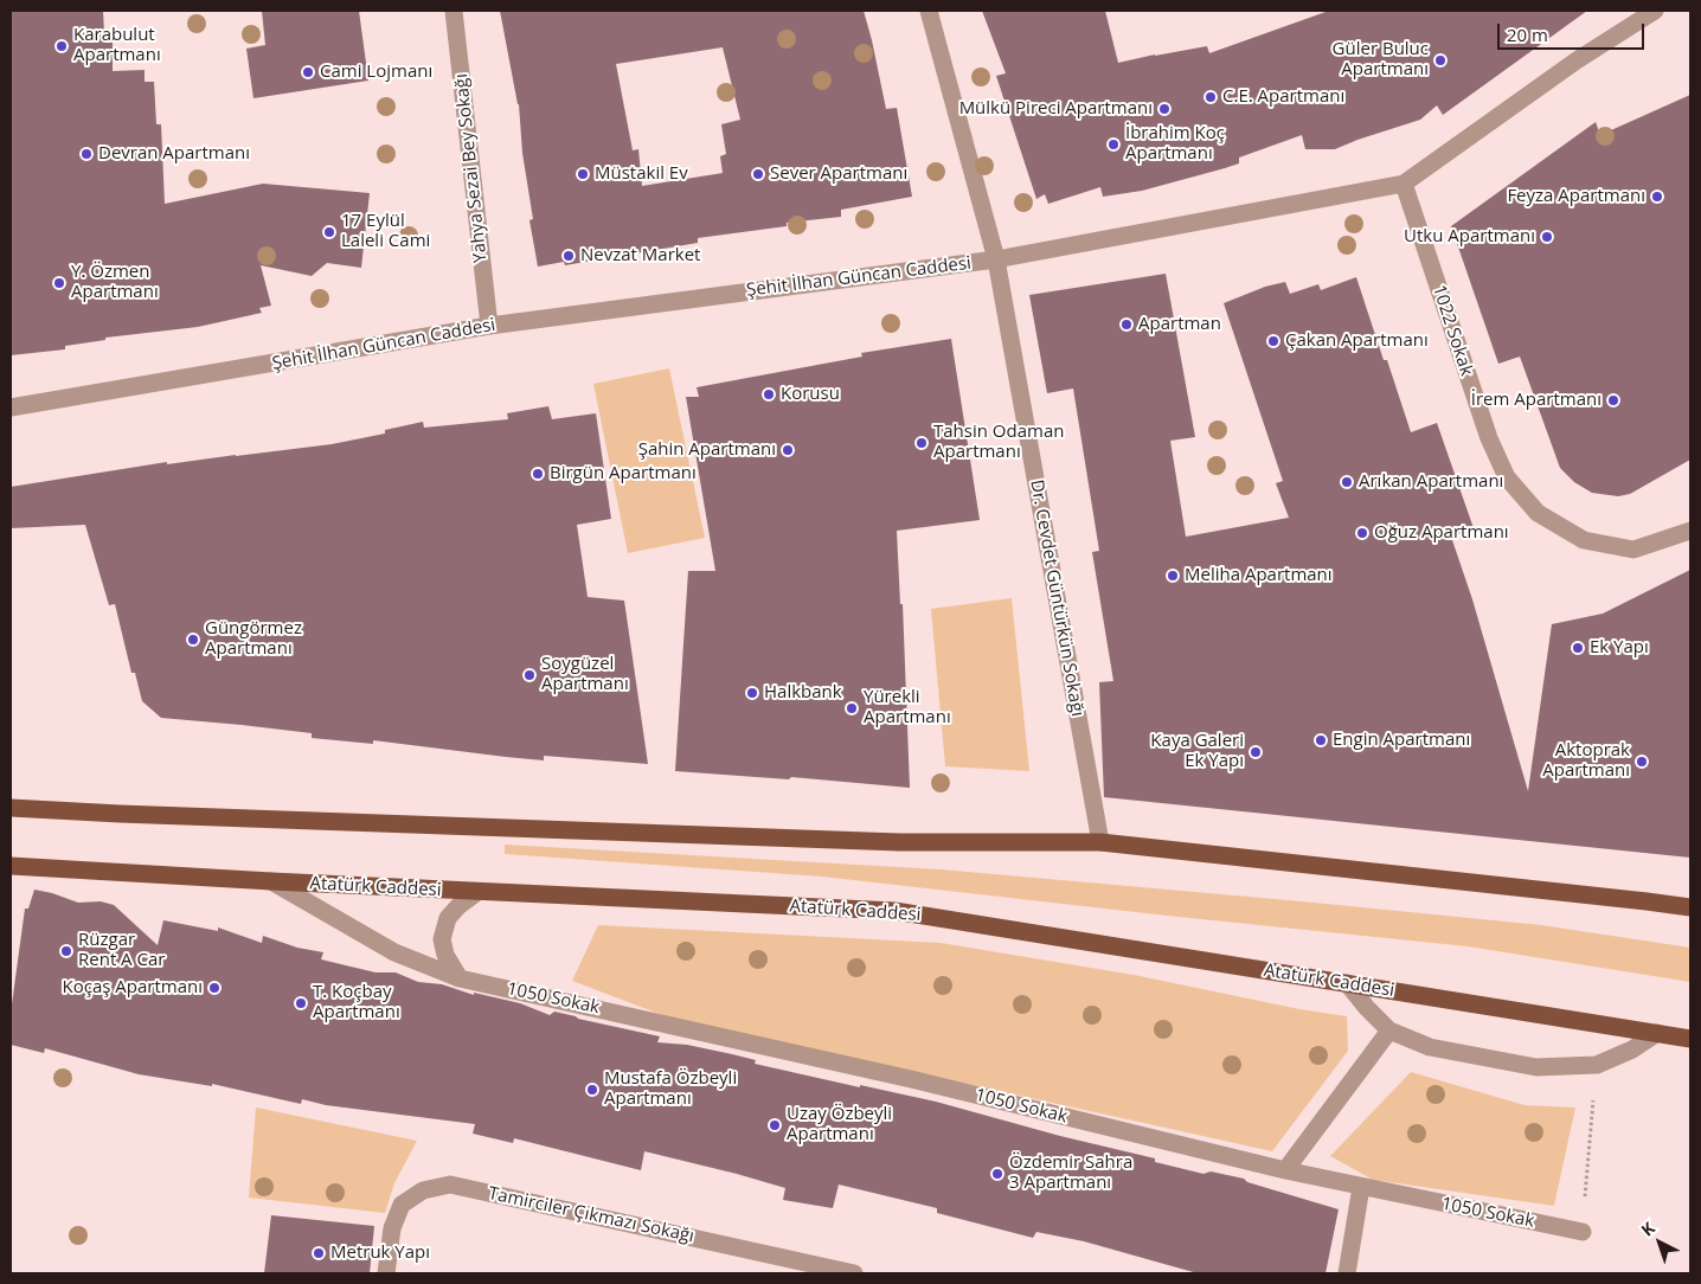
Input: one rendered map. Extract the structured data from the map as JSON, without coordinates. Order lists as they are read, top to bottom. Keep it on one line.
{"streets":{"main road":["Atatürk Caddesi"],"street":["Yahya Sezai Bey Sokağı","Şehit İlhan Güncan Caddesi","1022 Sokak","Dr. Cevdet Güntürkün Sokağı","1050 Sokak","Tamirciler Çıkmazı Sokağı"]},"crossings":[["Yahya Sezai Bey Sokağı","Şehit İlhan Güncan Caddesi"],["Şehit İlhan Güncan Caddesi","1022 Sokak"],["Şehit İlhan Güncan Caddesi","Dr. Cevdet Güntürkün Sokağı"],["Atatürk Caddesi","1050 Sokak"]],"places":["Karabulut Apartmanı","Güler Buluc Apartmanı","Cami Lojmanı","C.E. Apartmanı","Mülkü Pireci Apartmanı","İbrahim Koç Apartmanı","Devran Apartmanı","Müstakil Ev","Sever Apartmanı","Feyza Apartmanı","17 Eylül Laleli Cami","Utku Apartmanı","Nevzat Market","Y. Özmen Apartmanı","Apartman","Çakan Apartmanı","Korusu","İrem Apartmanı","Tahsin Odaman Apartmanı","Şahin Apartmanı","Birgün Apartmanı","Arıkan Apartmanı","Oğuz Apartmanı","Meliha Apartmanı","Güngörmez Apartmanı","Ek Yapı","Soygüzel Apartmanı","Halkbank","Yürekli Apartmanı","Engin Apartmanı","Kaya Galeri Ek Yapı","Aktoprak Apartmanı","Rüzgar Rent A Car","Koçaş Apartmanı","T. Koçbay Apartmanı","Mustafa Özbeyli Apartmanı","Uzay Özbeyli Apartmanı","Özdemir Sahra 3 Apartmanı","Metruk Yapı"],"scale_bar":"20 m","north":"top left"}
